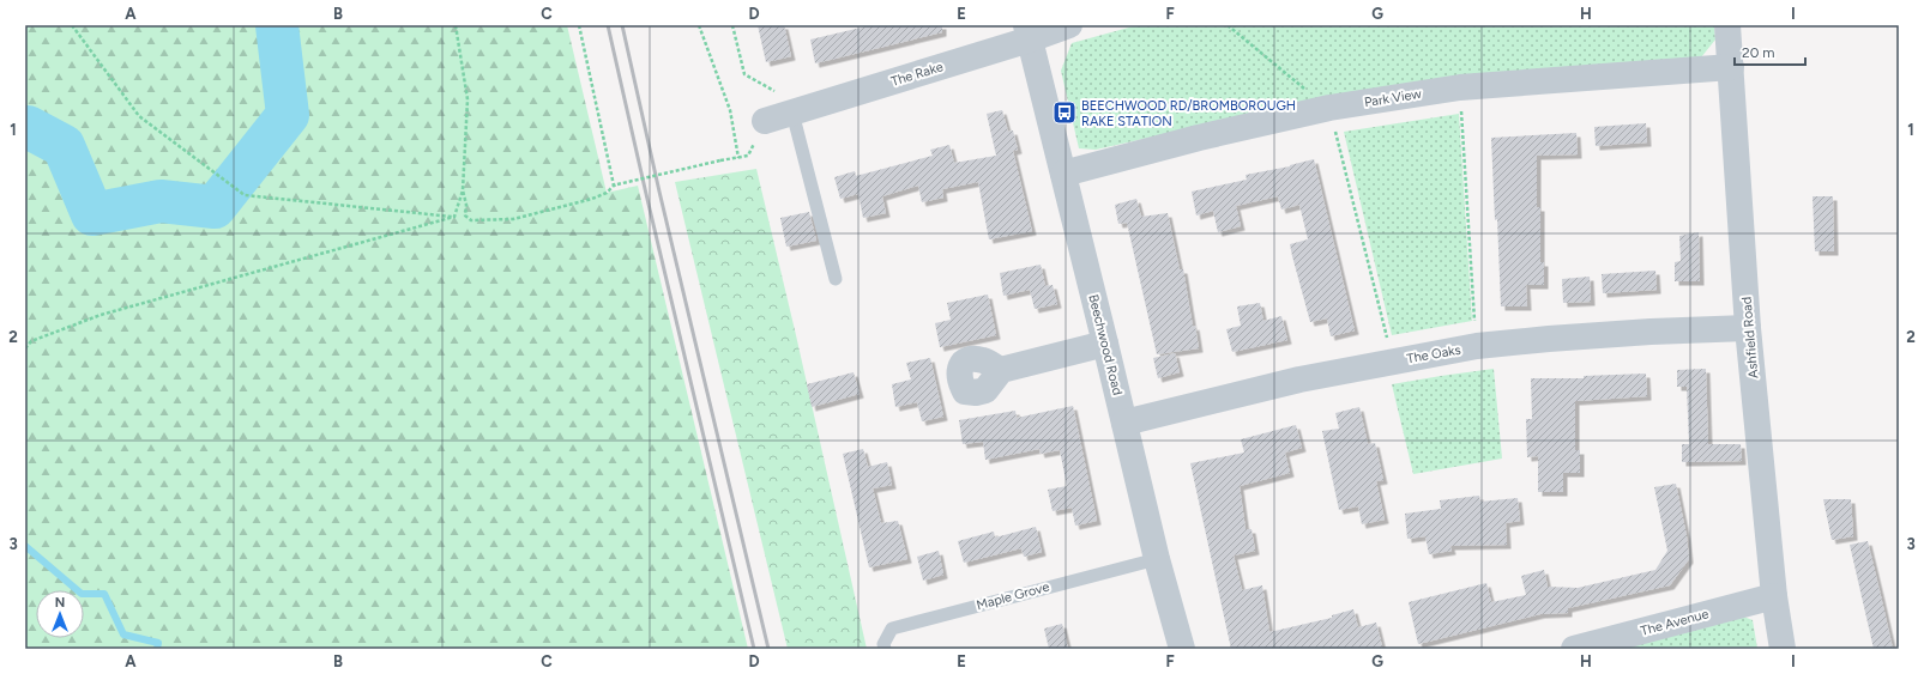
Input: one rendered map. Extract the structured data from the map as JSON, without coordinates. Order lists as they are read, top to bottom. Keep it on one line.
{"streets":{"street":["The Rake","Park View","Ashfield Road","Beechwood Road","The Oaks","The Avenue"],"lane":["Maple Grove"]},"crossings":[["The Rake","Beechwood Road"],["Park View","Ashfield Road"],["Park View","Beechwood Road"],["Ashfield Road","The Oaks"],["Ashfield Road","The Avenue"],["Beechwood Road","The Oaks"],["Beechwood Road","Maple Grove"]],"places":{"bus stop":["BEECHWOOD RD/BROMBOROUGH RAKE STATION"]},"scale_bar":"20 m","north":"top","grid":{"columns":["A","B","C","D","E","F","G","H","I"],"rows":["1","2","3"]}}
